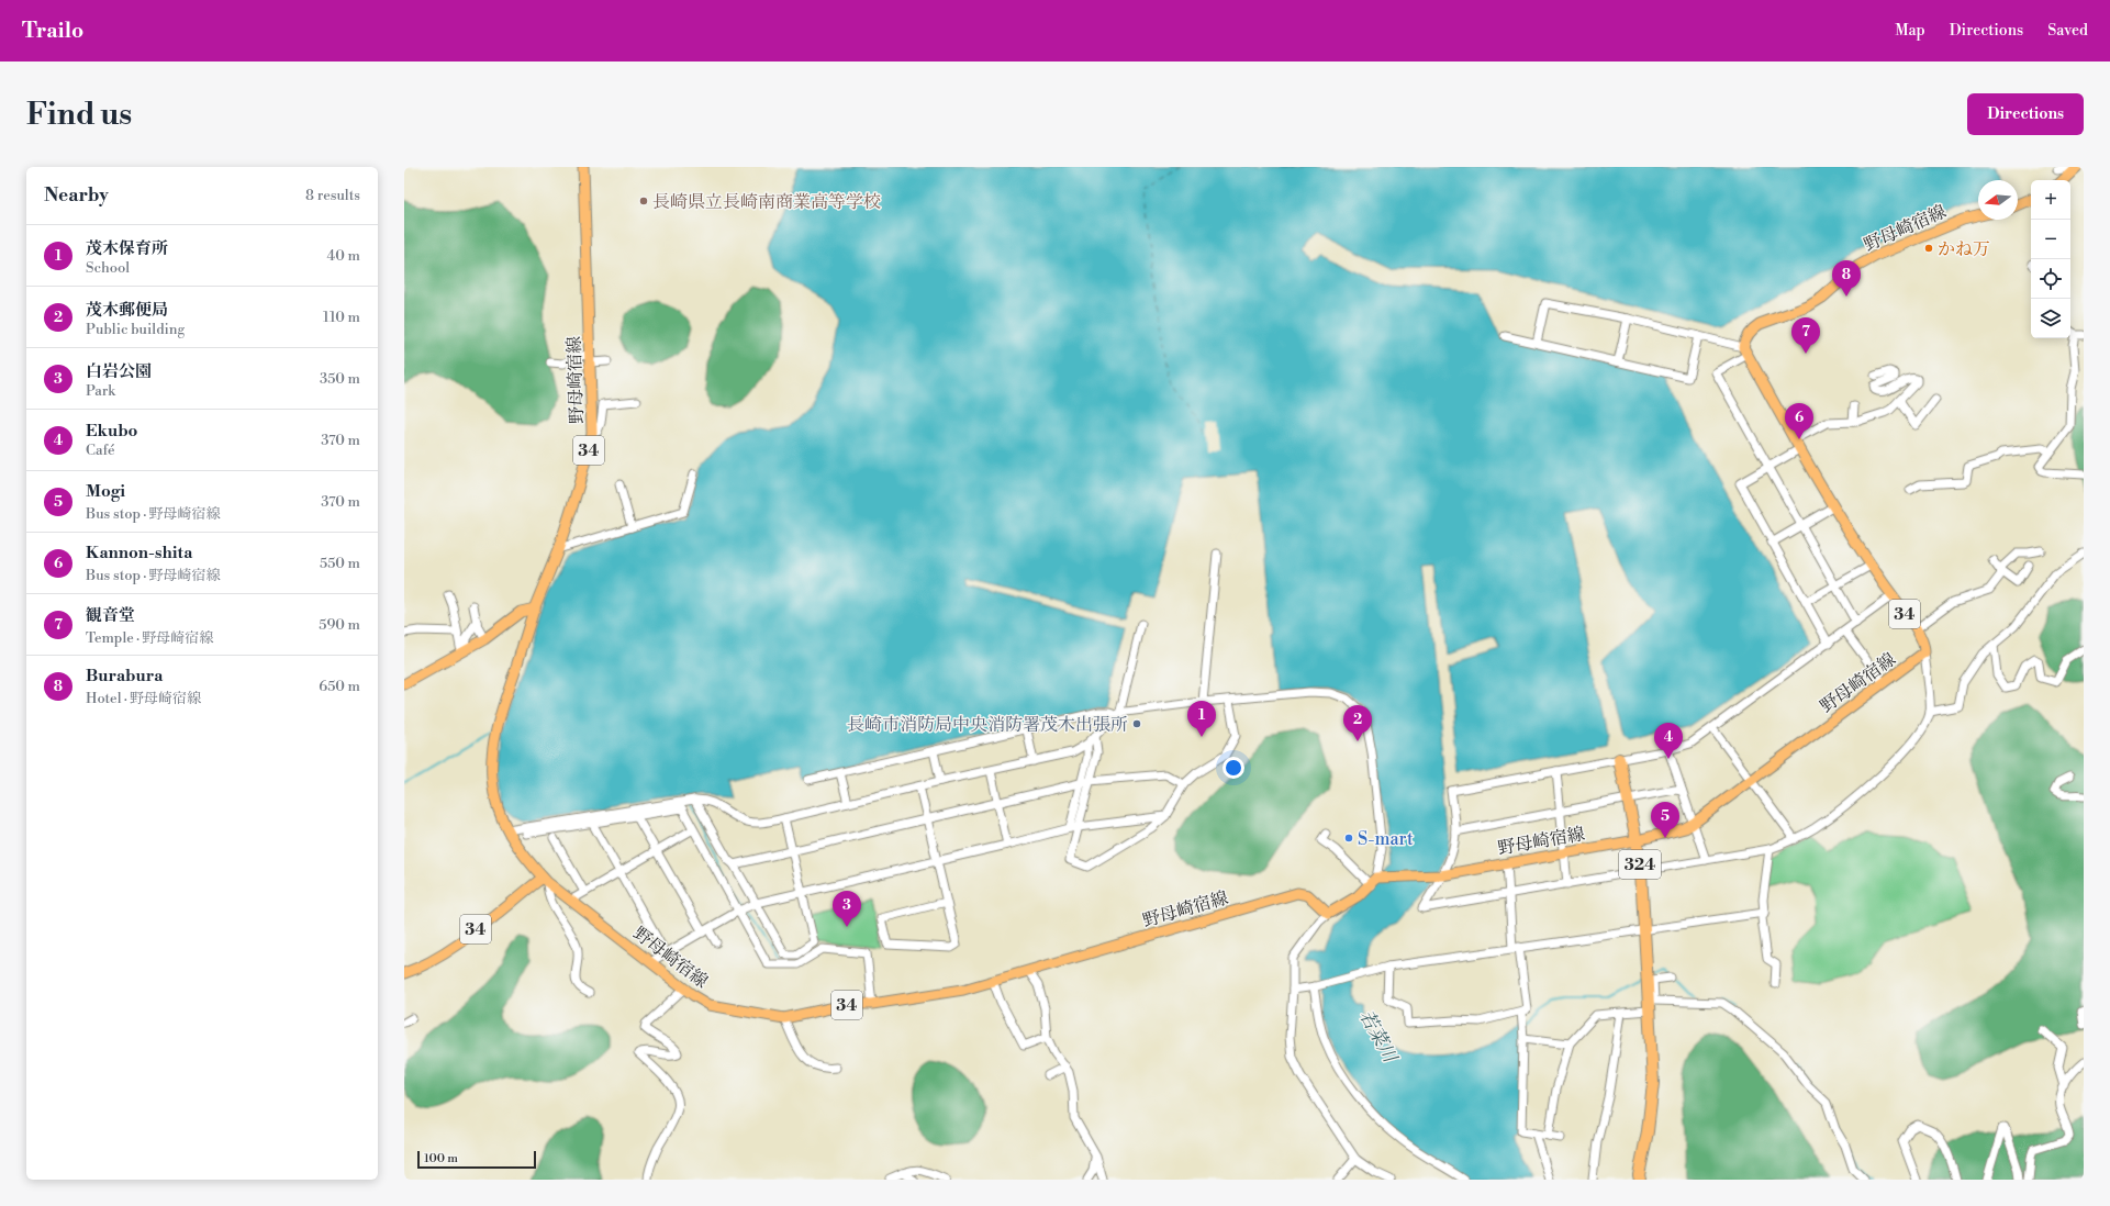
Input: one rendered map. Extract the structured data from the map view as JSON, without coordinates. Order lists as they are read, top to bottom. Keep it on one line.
{"streets":{"highway":["324"],"main road":["野母崎宿線","34"]},"crossings":[["野母崎宿線","34"],["野母崎宿線","324"]],"water":["若菜川"],"places":["長崎県立長崎南商業高等学校","かね万","長崎市消防局中央消防署茂木出張所","S-mart"],"scale_bar":"100 m","north":"left","page":{"header":"Trailo","nav":["Map","Directions","Saved"],"buttons":"Directions","title":"Find us","heading":["Nearby","8 results"],"map_buttons":["+","−"],"list":[{"mark":"1","name":"茂木保育所","note":"School","value":"40 m"},{"mark":"2","name":"茂木郵便局","note":"Public building","value":"110 m"},{"mark":"3","name":"白岩公園","note":"Park","value":"350 m"},{"mark":"4","name":"Ekubo","note":"Café","value":"370 m"},{"mark":"5","name":"Mogi","note":"Bus stop · 野母崎宿線","value":"370 m"},{"mark":"6","name":"Kannon-shita","note":"Bus stop · 野母崎宿線","value":"550 m"},{"mark":"7","name":"観音堂","note":"Temple · 野母崎宿線","value":"590 m"},{"mark":"8","name":"Burabura","note":"Hotel · 野母崎宿線","value":"650 m"}],"pins":["8","7","6","1","2","4","5","3"],"scale":"100 m"}}
